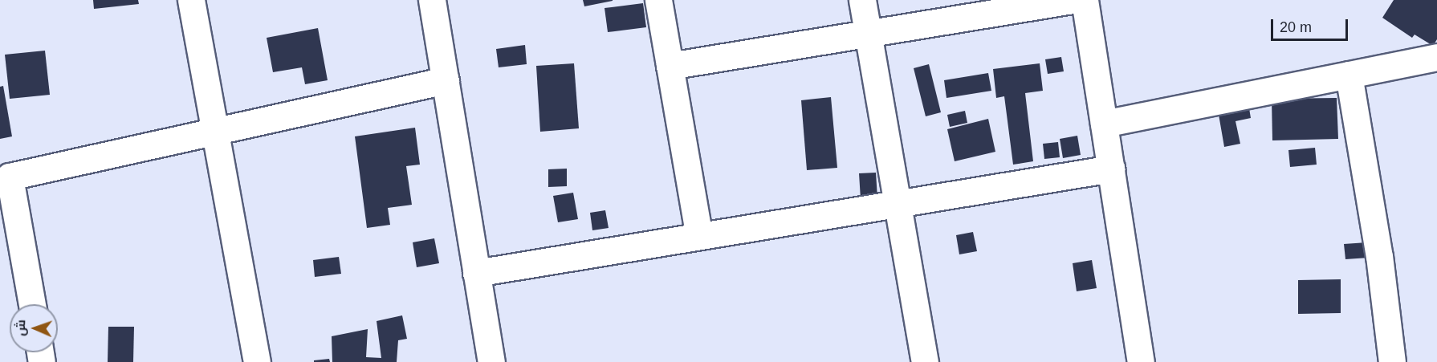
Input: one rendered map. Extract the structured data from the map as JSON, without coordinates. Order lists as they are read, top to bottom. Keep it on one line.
{"scale_bar":"20 m","north":"left"}
